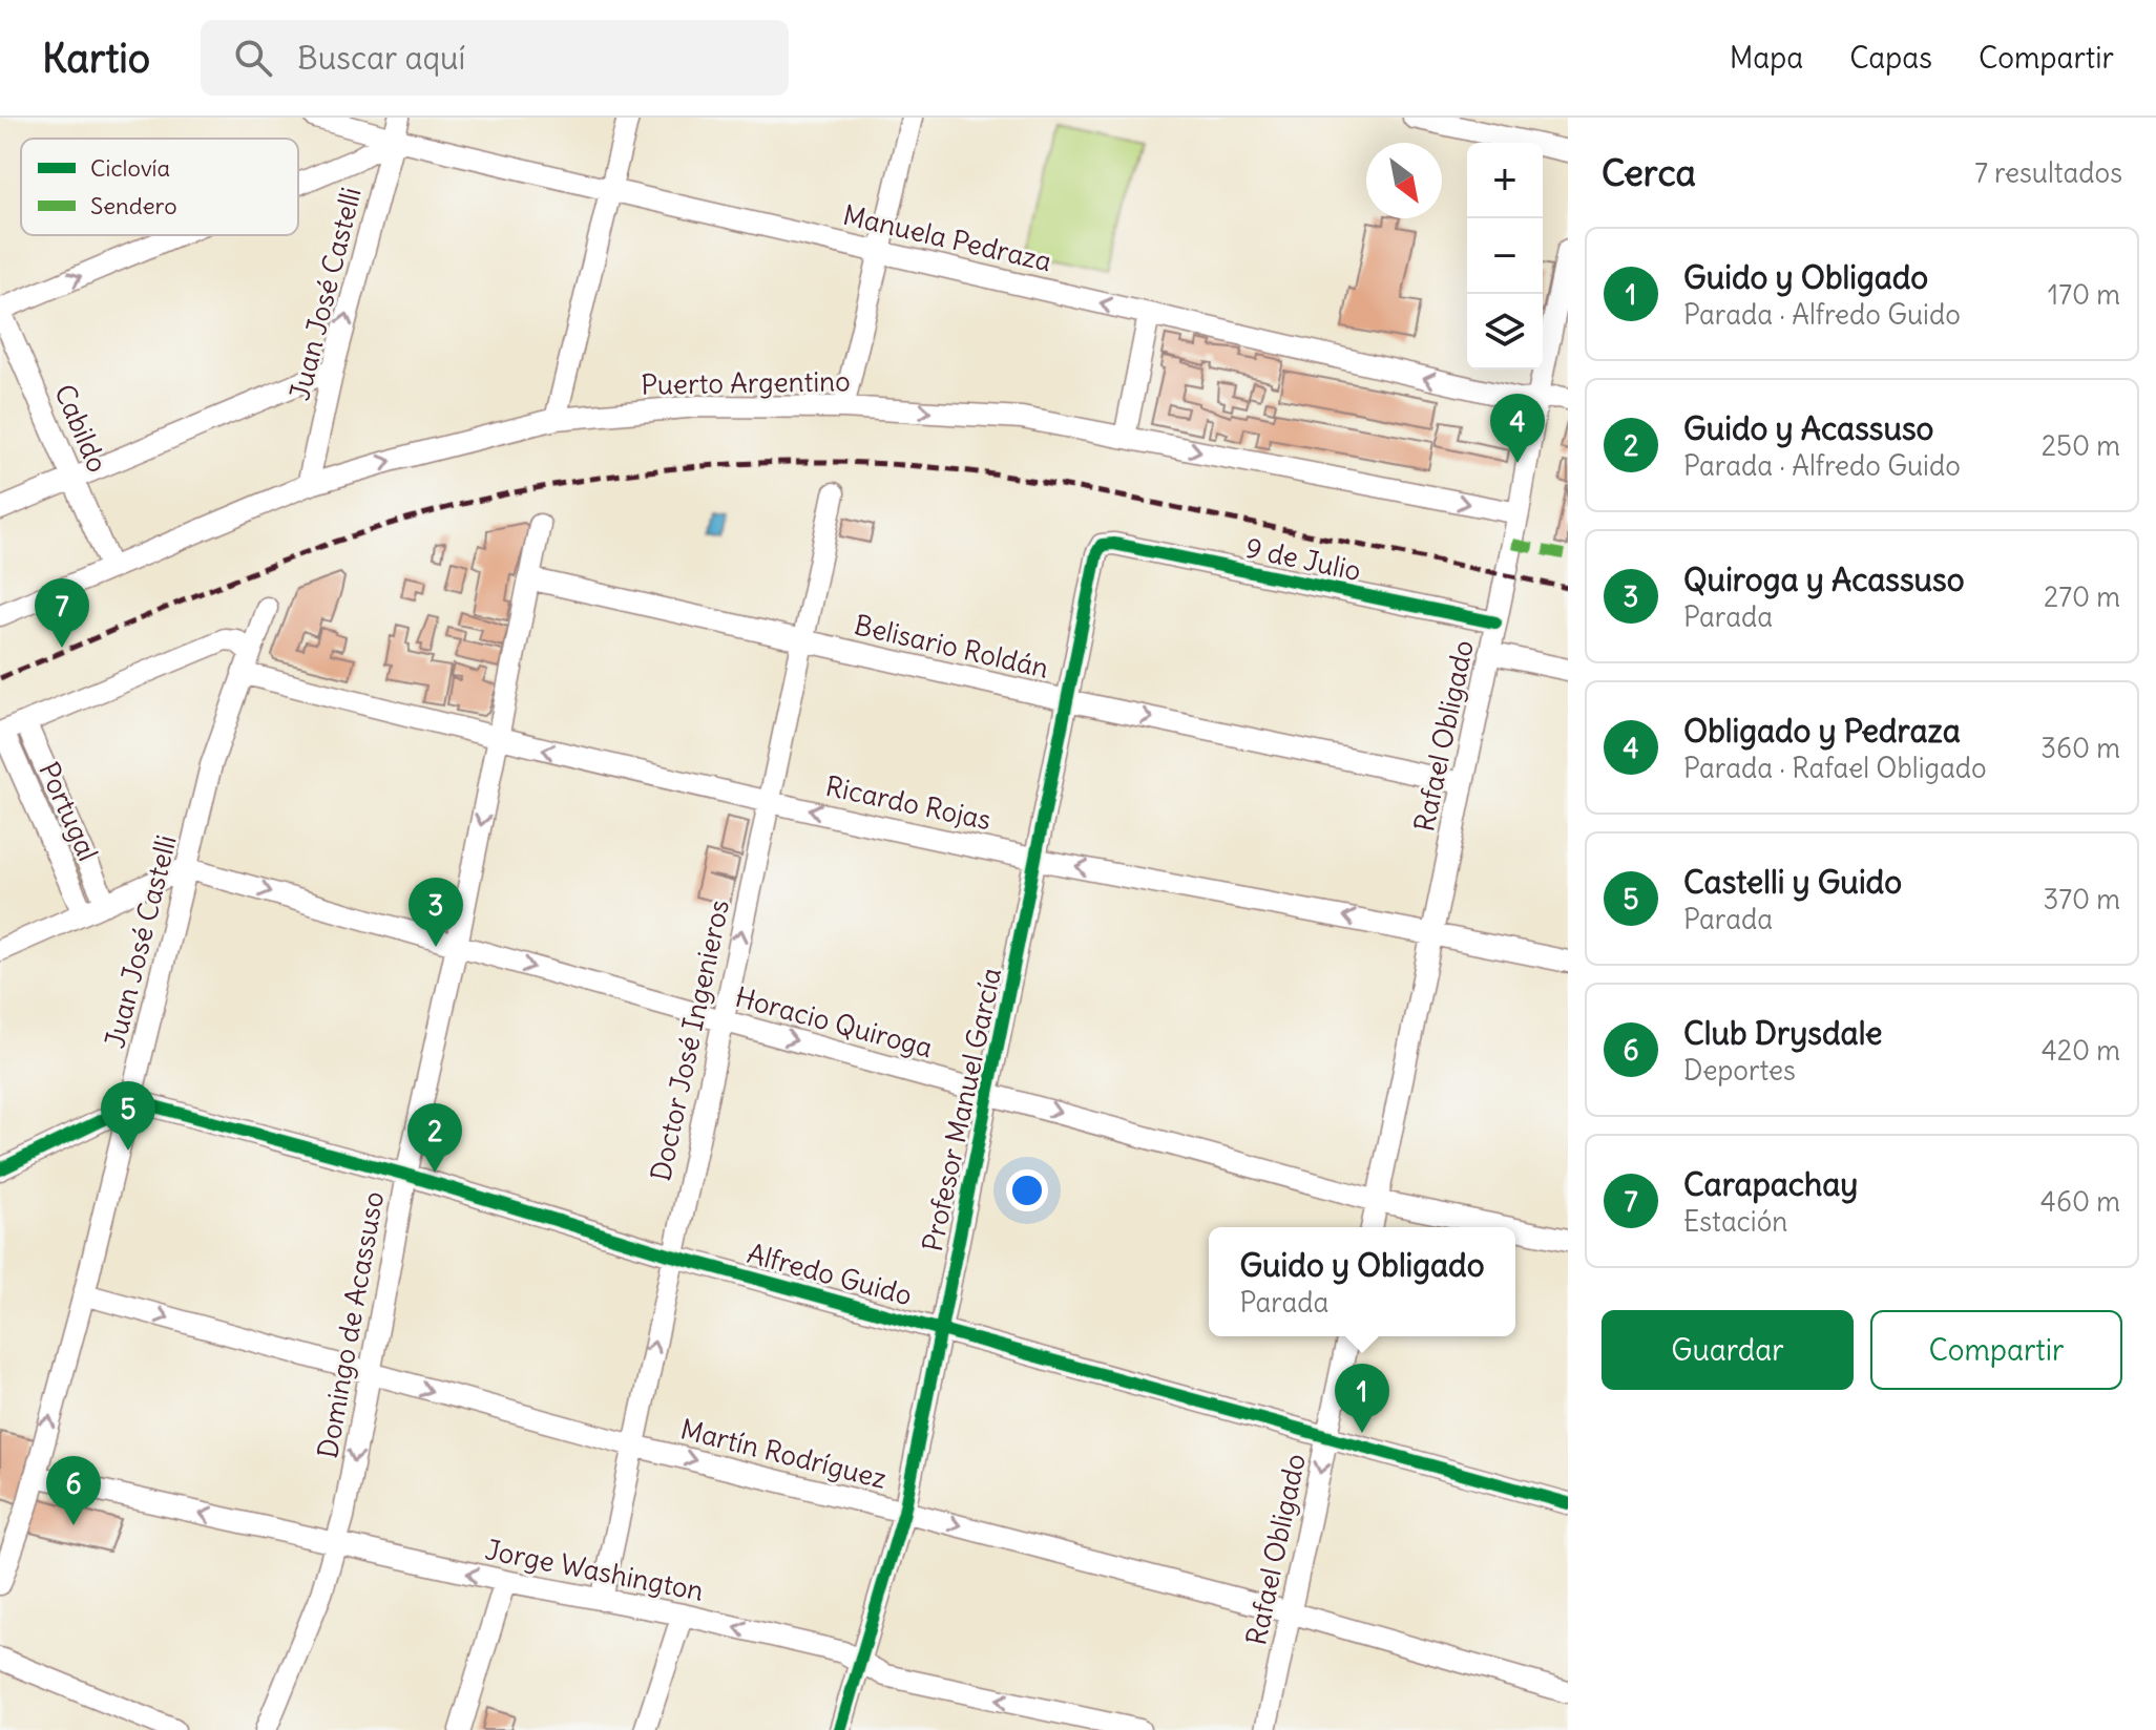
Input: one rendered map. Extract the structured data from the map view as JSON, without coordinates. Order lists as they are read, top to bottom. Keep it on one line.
{"streets":{"street":["Manuela Pedraza","Juan José Castelli","Puerto Argentino","Cabildo","9 de Julio","Belisario Roldán","Rafael Obligado","Ricardo Rojas","Portugal","Horacio Quiroga","Doctor José Ingenieros","Profesor Manuel García","Alfredo Guido","Domingo de Acassuso","Martín Rodríguez","Jorge Washington"]},"crossings":[["Manuela Pedraza","Juan José Castelli"],["Manuela Pedraza","Rafael Obligado"],["Juan José Castelli","Puerto Argentino"],["Juan José Castelli","Ricardo Rojas"],["Juan José Castelli","Horacio Quiroga"],["Juan José Castelli","Alfredo Guido"],["Juan José Castelli","Martín Rodríguez"],["Juan José Castelli","Jorge Washington"],["Puerto Argentino","Cabildo"],["Puerto Argentino","Rafael Obligado"],["9 de Julio","Rafael Obligado"],["9 de Julio","Profesor Manuel García"],["Belisario Roldán","Rafael Obligado"],["Belisario Roldán","Doctor José Ingenieros"],["Belisario Roldán","Profesor Manuel García"],["Belisario Roldán","Domingo de Acassuso"],["Rafael Obligado","Ricardo Rojas"],["Rafael Obligado","Horacio Quiroga"],["Rafael Obligado","Alfredo Guido"],["Rafael Obligado","Martín Rodríguez"],["Ricardo Rojas","Doctor José Ingenieros"],["Ricardo Rojas","Profesor Manuel García"],["Ricardo Rojas","Domingo de Acassuso"],["Horacio Quiroga","Doctor José Ingenieros"],["Horacio Quiroga","Profesor Manuel García"],["Horacio Quiroga","Domingo de Acassuso"],["Doctor José Ingenieros","Alfredo Guido"],["Doctor José Ingenieros","Martín Rodríguez"],["Doctor José Ingenieros","Jorge Washington"],["Profesor Manuel García","Alfredo Guido"],["Profesor Manuel García","Martín Rodríguez"],["Profesor Manuel García","Jorge Washington"],["Alfredo Guido","Domingo de Acassuso"],["Domingo de Acassuso","Martín Rodríguez"],["Domingo de Acassuso","Jorge Washington"]],"one_way":["Manuela Pedraza","Puerto Argentino","Belisario Roldán","Ricardo Rojas","Horacio Quiroga","Doctor José Ingenieros","Martín Rodríguez","Jorge Washington"],"legend":["Ciclovía","Sendero"],"north":"bottom right","page":{"header":"Kartio","search":"Buscar aquí","nav":["Mapa","Capas","Compartir"],"heading":["Cerca","7 resultados"],"map_buttons":["+","−"],"list":[{"mark":"1","name":"Guido y Obligado","note":"Parada · Alfredo Guido","value":"170 m"},{"mark":"2","name":"Guido y Acassuso","note":"Parada · Alfredo Guido","value":"250 m"},{"mark":"3","name":"Quiroga y Acassuso","note":"Parada","value":"270 m"},{"mark":"4","name":"Obligado y Pedraza","note":"Parada · Rafael Obligado","value":"360 m"},{"mark":"5","name":"Castelli y Guido","note":"Parada","value":"370 m"},{"mark":"6","name":"Club Drysdale","note":"Deportes","value":"420 m"},{"mark":"7","name":"Carapachay","note":"Estación","value":"460 m"}],"pins":["4","7","3","5","2","1","6"],"popup":["Guido y Obligado","Parada"],"buttons":["Guardar","Compartir"]}}
